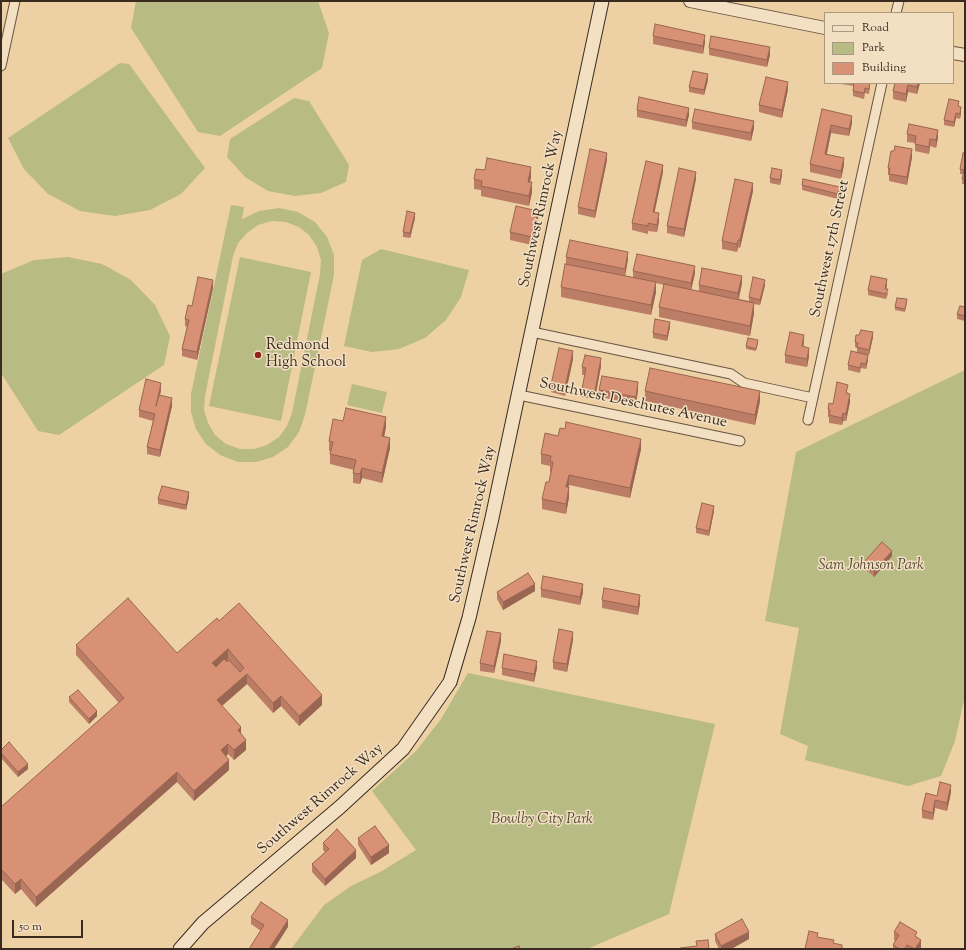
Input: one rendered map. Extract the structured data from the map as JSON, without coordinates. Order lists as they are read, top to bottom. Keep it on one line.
{"streets":{"main road":["Southwest Rimrock Way"],"street":["Southwest 17th Street","Southwest Deschutes Avenue"]},"crossings":[["Southwest Rimrock Way","Southwest Deschutes Avenue"]],"parks":["Sam Johnson Park","Bowlby City Park"],"places":["Redmond High School"],"legend":["Road","Park","Building"],"scale_bar":"50 m"}
